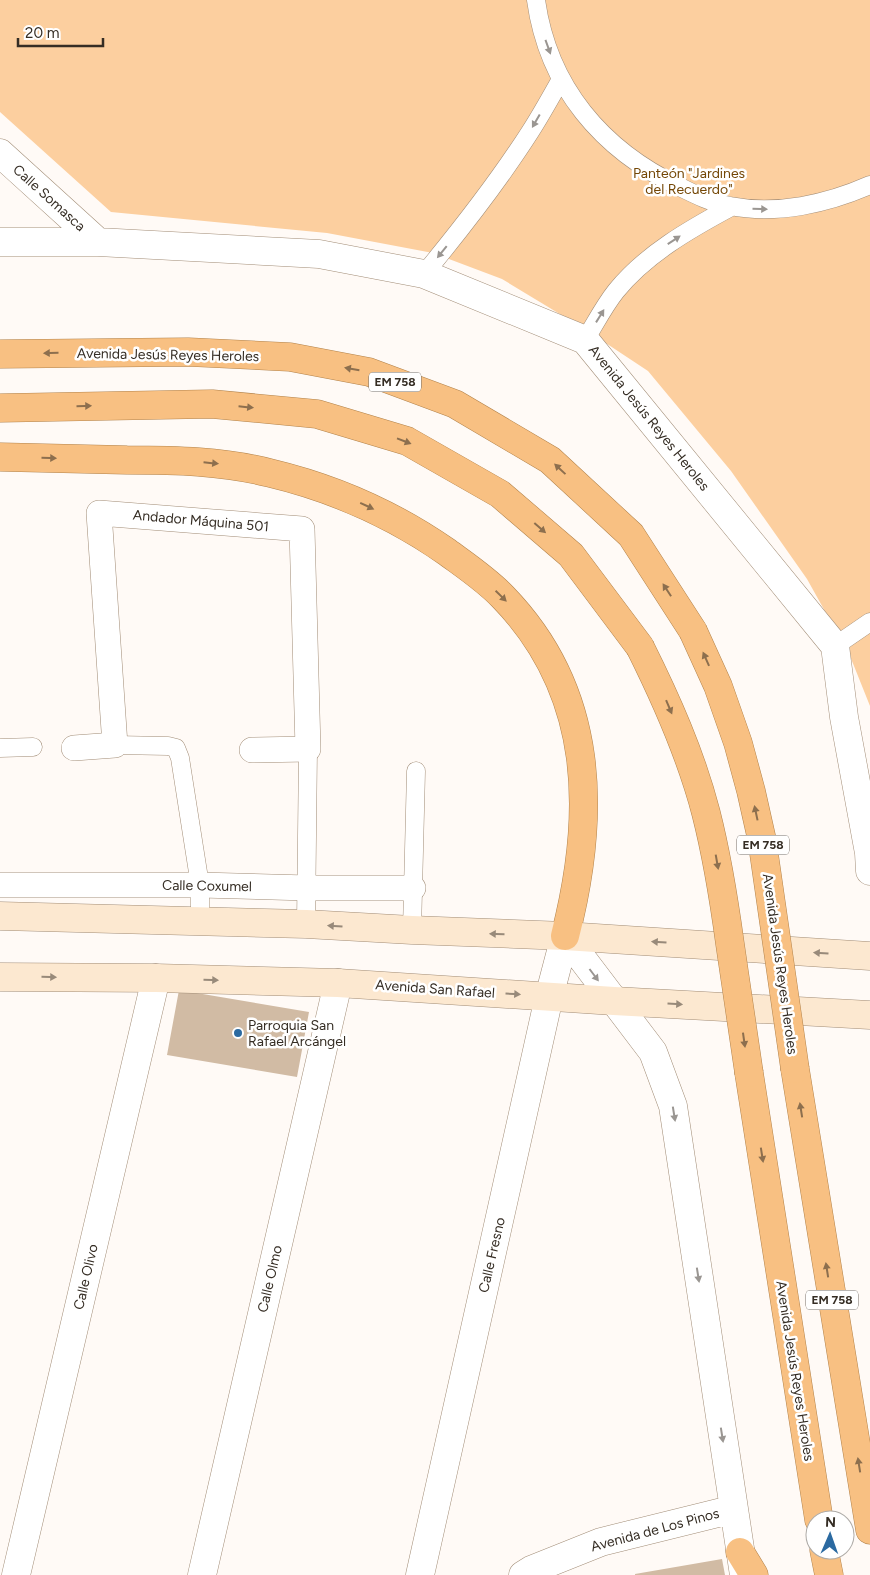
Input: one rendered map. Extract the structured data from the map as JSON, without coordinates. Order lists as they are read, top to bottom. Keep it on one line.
{"streets":{"highway":["Avenida Jesús Reyes Heroles","EM 758"],"main road":["Avenida San Rafael"],"street":["Calle Somasca","Andador Máquina 501","Calle Coxumel","Calle Fresno","Calle Olivo","Calle Olmo","Avenida de Los Pinos"]},"crossings":[["Calle Somasca","Avenida Jesús Reyes Heroles"],["Avenida San Rafael","Calle Fresno"],["Avenida San Rafael","Calle Olivo"],["Avenida San Rafael","Calle Olmo"]],"parks":["Panteón \"Jardines del Recuerdo\""],"places":["Parroquia San Rafael Arcángel"],"scale_bar":"20 m","north":"top"}
